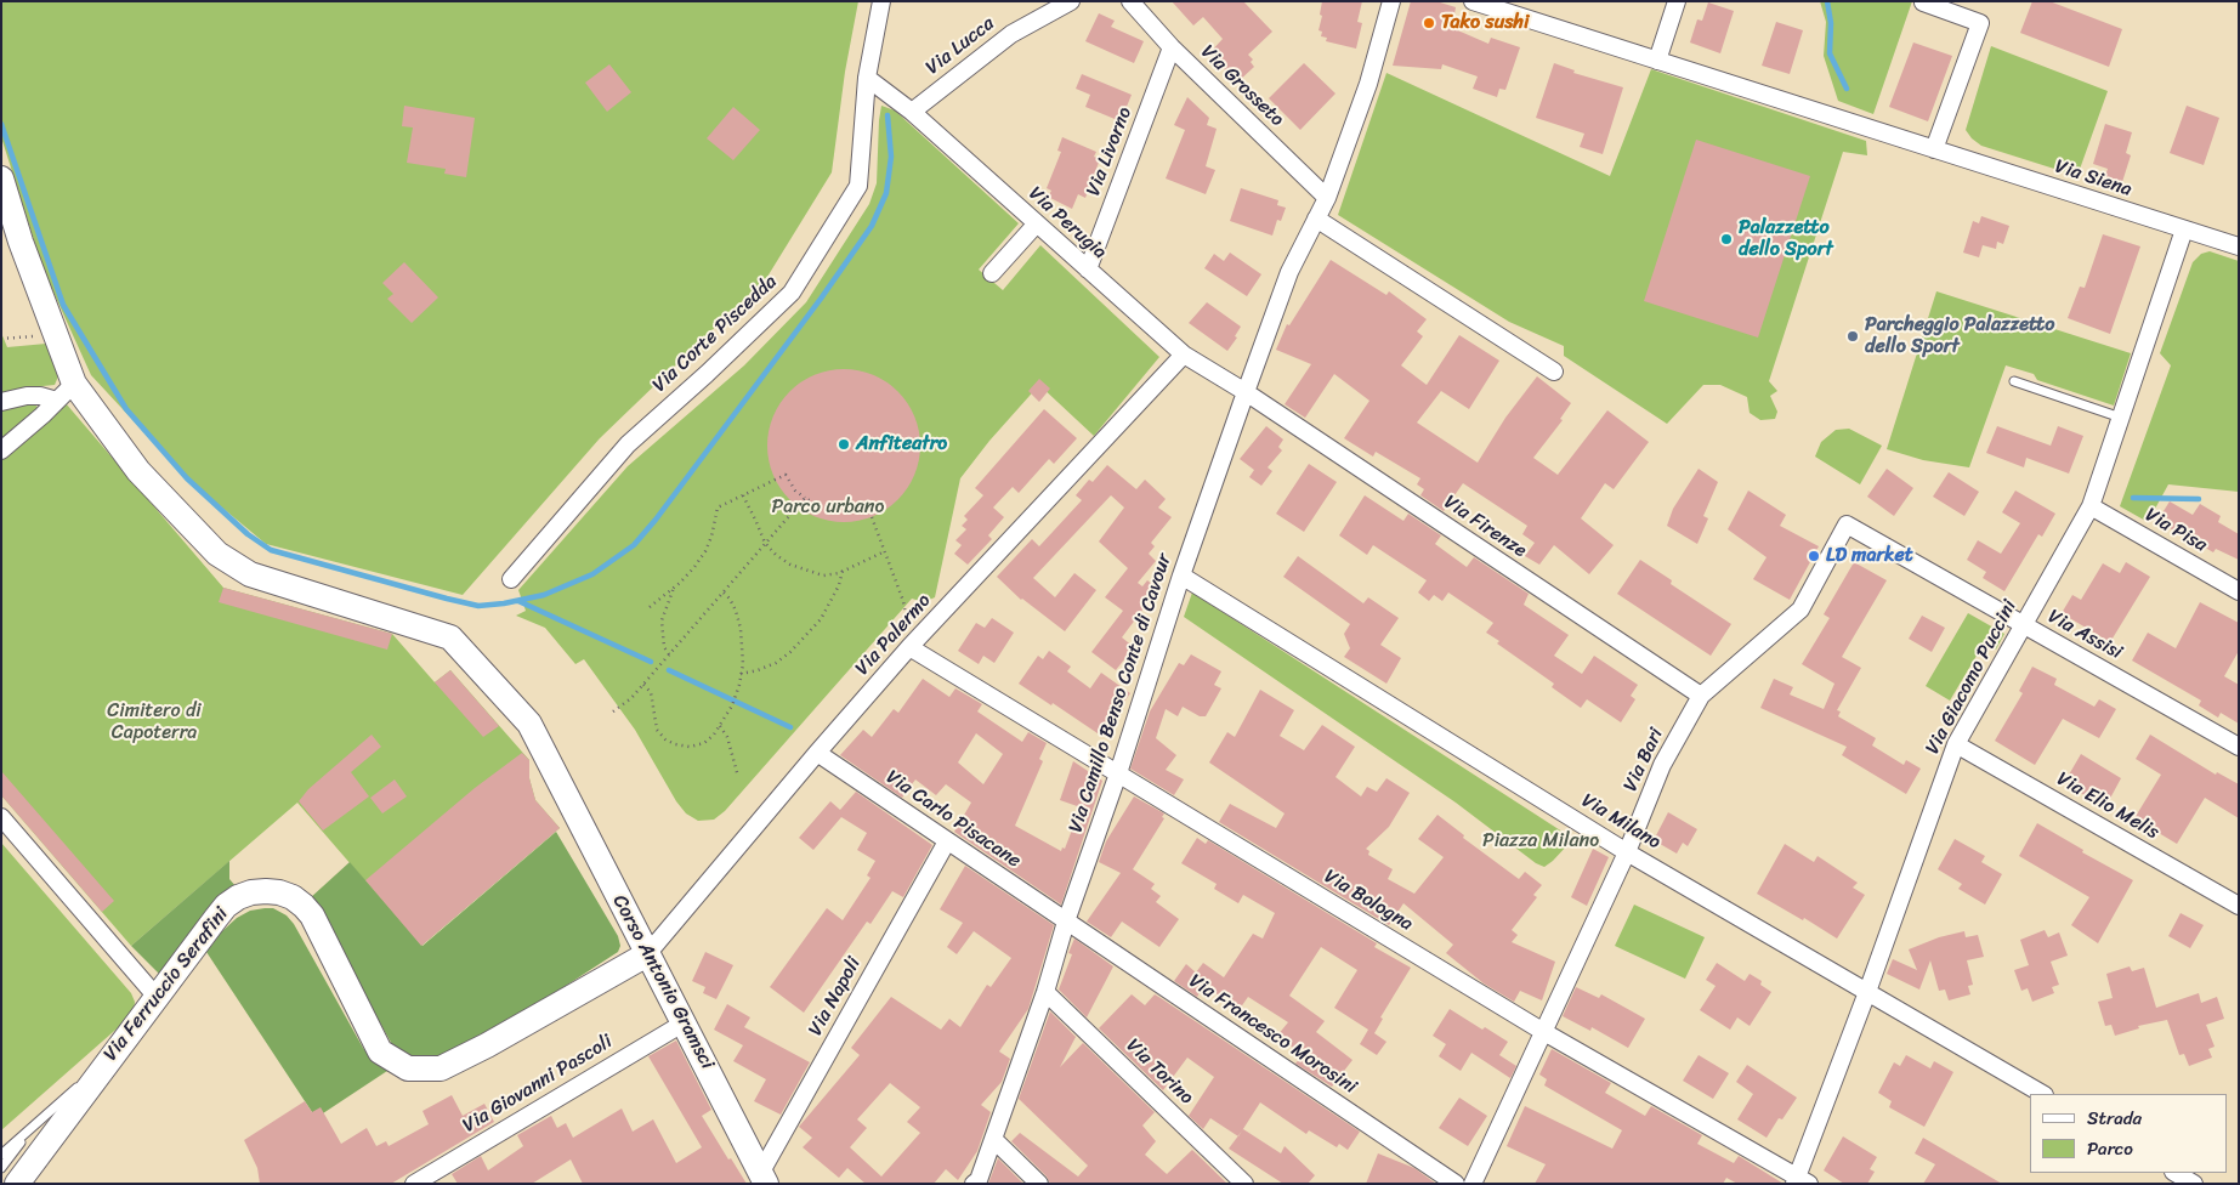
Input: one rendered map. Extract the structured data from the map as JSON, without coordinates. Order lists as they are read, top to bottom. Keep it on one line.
{"streets":{"street":["Via Lucca","Via Grosseto","Via Livorno","Via Siena","Via Perugia","Via Corte Piscedda","Via Firenze","Via Pisa","Via Palermo","Via Assisi","Via Giacomo Puccini","Via Camillo Benso Conte di Cavour","Via Bari","Via Elio Melis","Via Carlo Pisacane","Via Milano","Via Bologna","Corso Antonio Gramsci","Via Ferruccio Serafini","Via Napoli","Via Francesco Morosini","Via Torino","Via Giovanni Pascoli"]},"crossings":[["Via Lucca","Via Perugia"],["Via Grosseto","Via Livorno"],["Via Grosseto","Via Camillo Benso Conte di Cavour"],["Via Livorno","Via Perugia"],["Via Siena","Via Giacomo Puccini"],["Via Perugia","Via Corte Piscedda"],["Via Perugia","Via Firenze"],["Via Perugia","Via Palermo"],["Via Perugia","Via Camillo Benso Conte di Cavour"],["Via Firenze","Via Camillo Benso Conte di Cavour"],["Via Firenze","Via Bari"],["Via Pisa","Via Giacomo Puccini"],["Via Palermo","Via Carlo Pisacane"],["Via Palermo","Via Bologna"],["Via Palermo","Corso Antonio Gramsci"],["Via Palermo","Via Ferruccio Serafini"],["Via Assisi","Via Giacomo Puccini"],["Via Assisi","Via Bari"],["Via Giacomo Puccini","Via Elio Melis"],["Via Giacomo Puccini","Via Milano"],["Via Giacomo Puccini","Via Bologna"],["Via Camillo Benso Conte di Cavour","Via Carlo Pisacane"],["Via Camillo Benso Conte di Cavour","Via Milano"],["Via Camillo Benso Conte di Cavour","Via Bologna"],["Via Camillo Benso Conte di Cavour","Via Francesco Morosini"],["Via Camillo Benso Conte di Cavour","Via Torino"],["Via Bari","Via Milano"],["Via Bari","Via Bologna"],["Via Carlo Pisacane","Via Napoli"],["Via Carlo Pisacane","Via Francesco Morosini"],["Corso Antonio Gramsci","Via Ferruccio Serafini"],["Corso Antonio Gramsci","Via Napoli"],["Corso Antonio Gramsci","Via Giovanni Pascoli"]],"parks":["Parco urbano","Cimitero di Capoterra","Piazza Milano"],"places":["Tako sushi","Palazzetto dello Sport","Parcheggio Palazzetto dello Sport","Anfiteatro","LD market"],"legend":["Strada","Parco"]}
